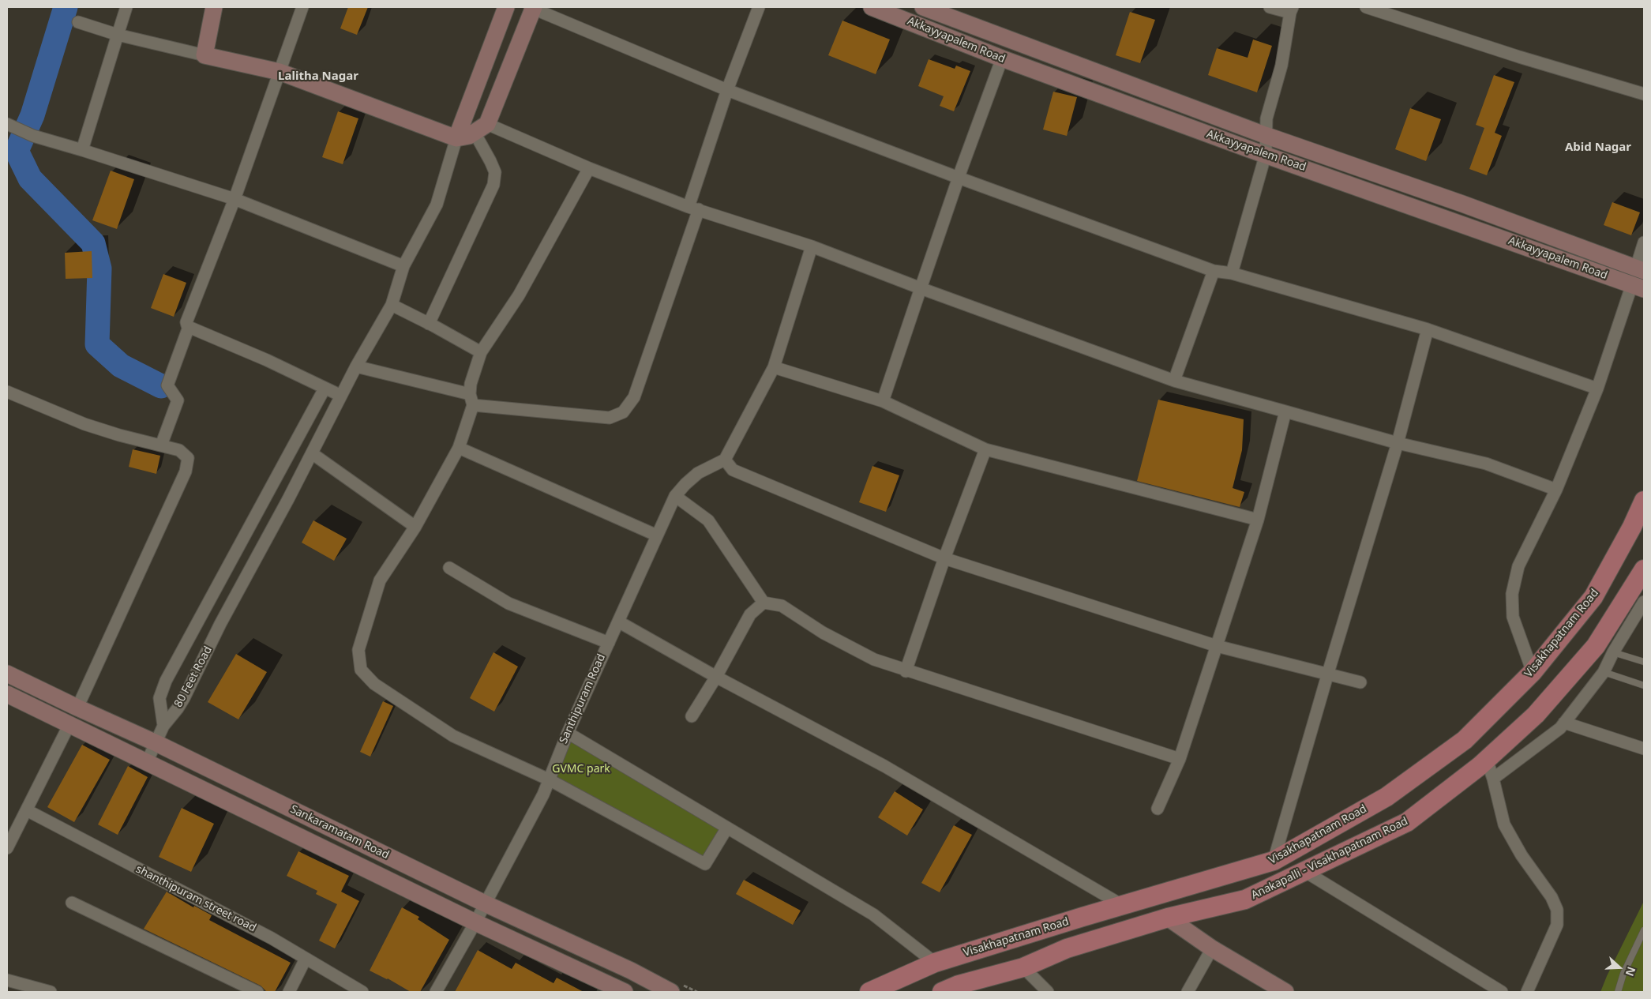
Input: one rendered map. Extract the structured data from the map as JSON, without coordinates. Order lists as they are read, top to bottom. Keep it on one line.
{"streets":{"main road":["Akkayyapalem Road","Visakhapatnam Road","Sankaramatam Road","Anakapalli - Visakhapatnam Road"],"street":["80 Feet Road","Santhipuram Road","shanthipuram street road"]},"crossings":[["Santhipuram Road","Sankaramatam Road"]],"districts":["Lalitha Nagar","Abid Nagar"],"parks":["GVMC park"],"north":"right"}
